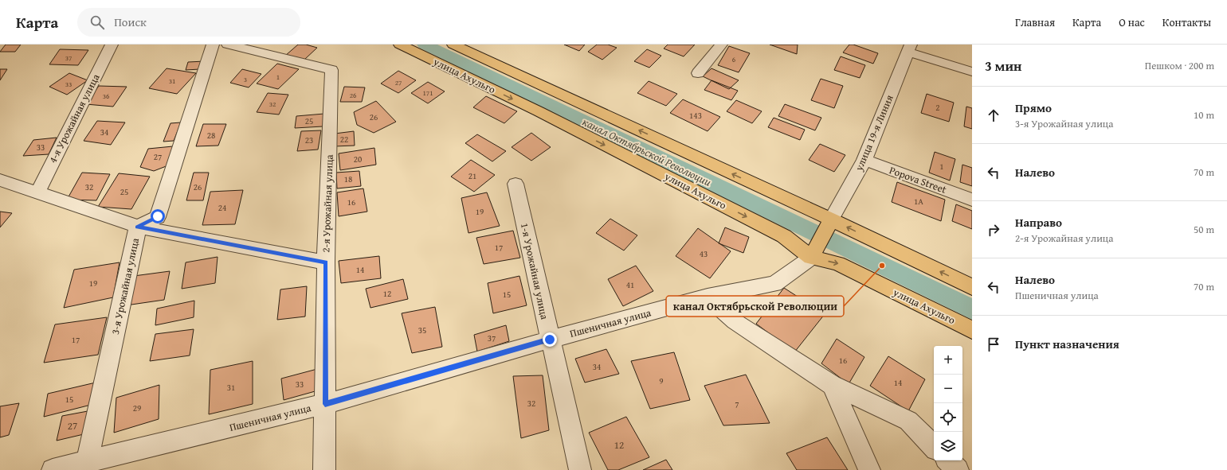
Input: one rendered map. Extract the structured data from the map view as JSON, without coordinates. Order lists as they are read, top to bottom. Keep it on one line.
{"streets":{"main road":["улица Ахульго"],"street":["4-я Урожайная улица","улица 19-я Линия","Popova Street","2-я Урожайная улица","1-я Урожайная улица","3-я Урожайная улица","Пшеничная улица"]},"crossings":[["улица Ахульго","Пшеничная улица"],["улица 19-я Линия","Popova Street"],["2-я Урожайная улица","Пшеничная улица"],["1-я Урожайная улица","Пшеничная улица"],["3-я Урожайная улица","Пшеничная улица"]],"water":["канал Октябрьской Революции"],"places":["канал Октябрьской Революции"],"house_numbers":["37","6","1","3","31","27","33","171","26","36","32","2","143","26","25","34","28","22","23","33","27","20","1","21","18","32","26","25","1А","16","24","19","17","43","14","19","41","12","15","35","37","17","16","34","9","14","33","31","15","32","7","29","27","12"],"page":{"header":"Карта","search":"Поиск","nav":["Главная","Карта","О нас","Контакты"],"heading":["3 мин","Пешком · 200 m"],"list":[["Прямо","3-я Урожайная улица","10 m"],["Налево","70 m"],["Направо","2-я Урожайная улица","50 m"],["Налево","Пшеничная улица","70 m"],"Пункт назначения"],"map_buttons":["+","−"]}}
